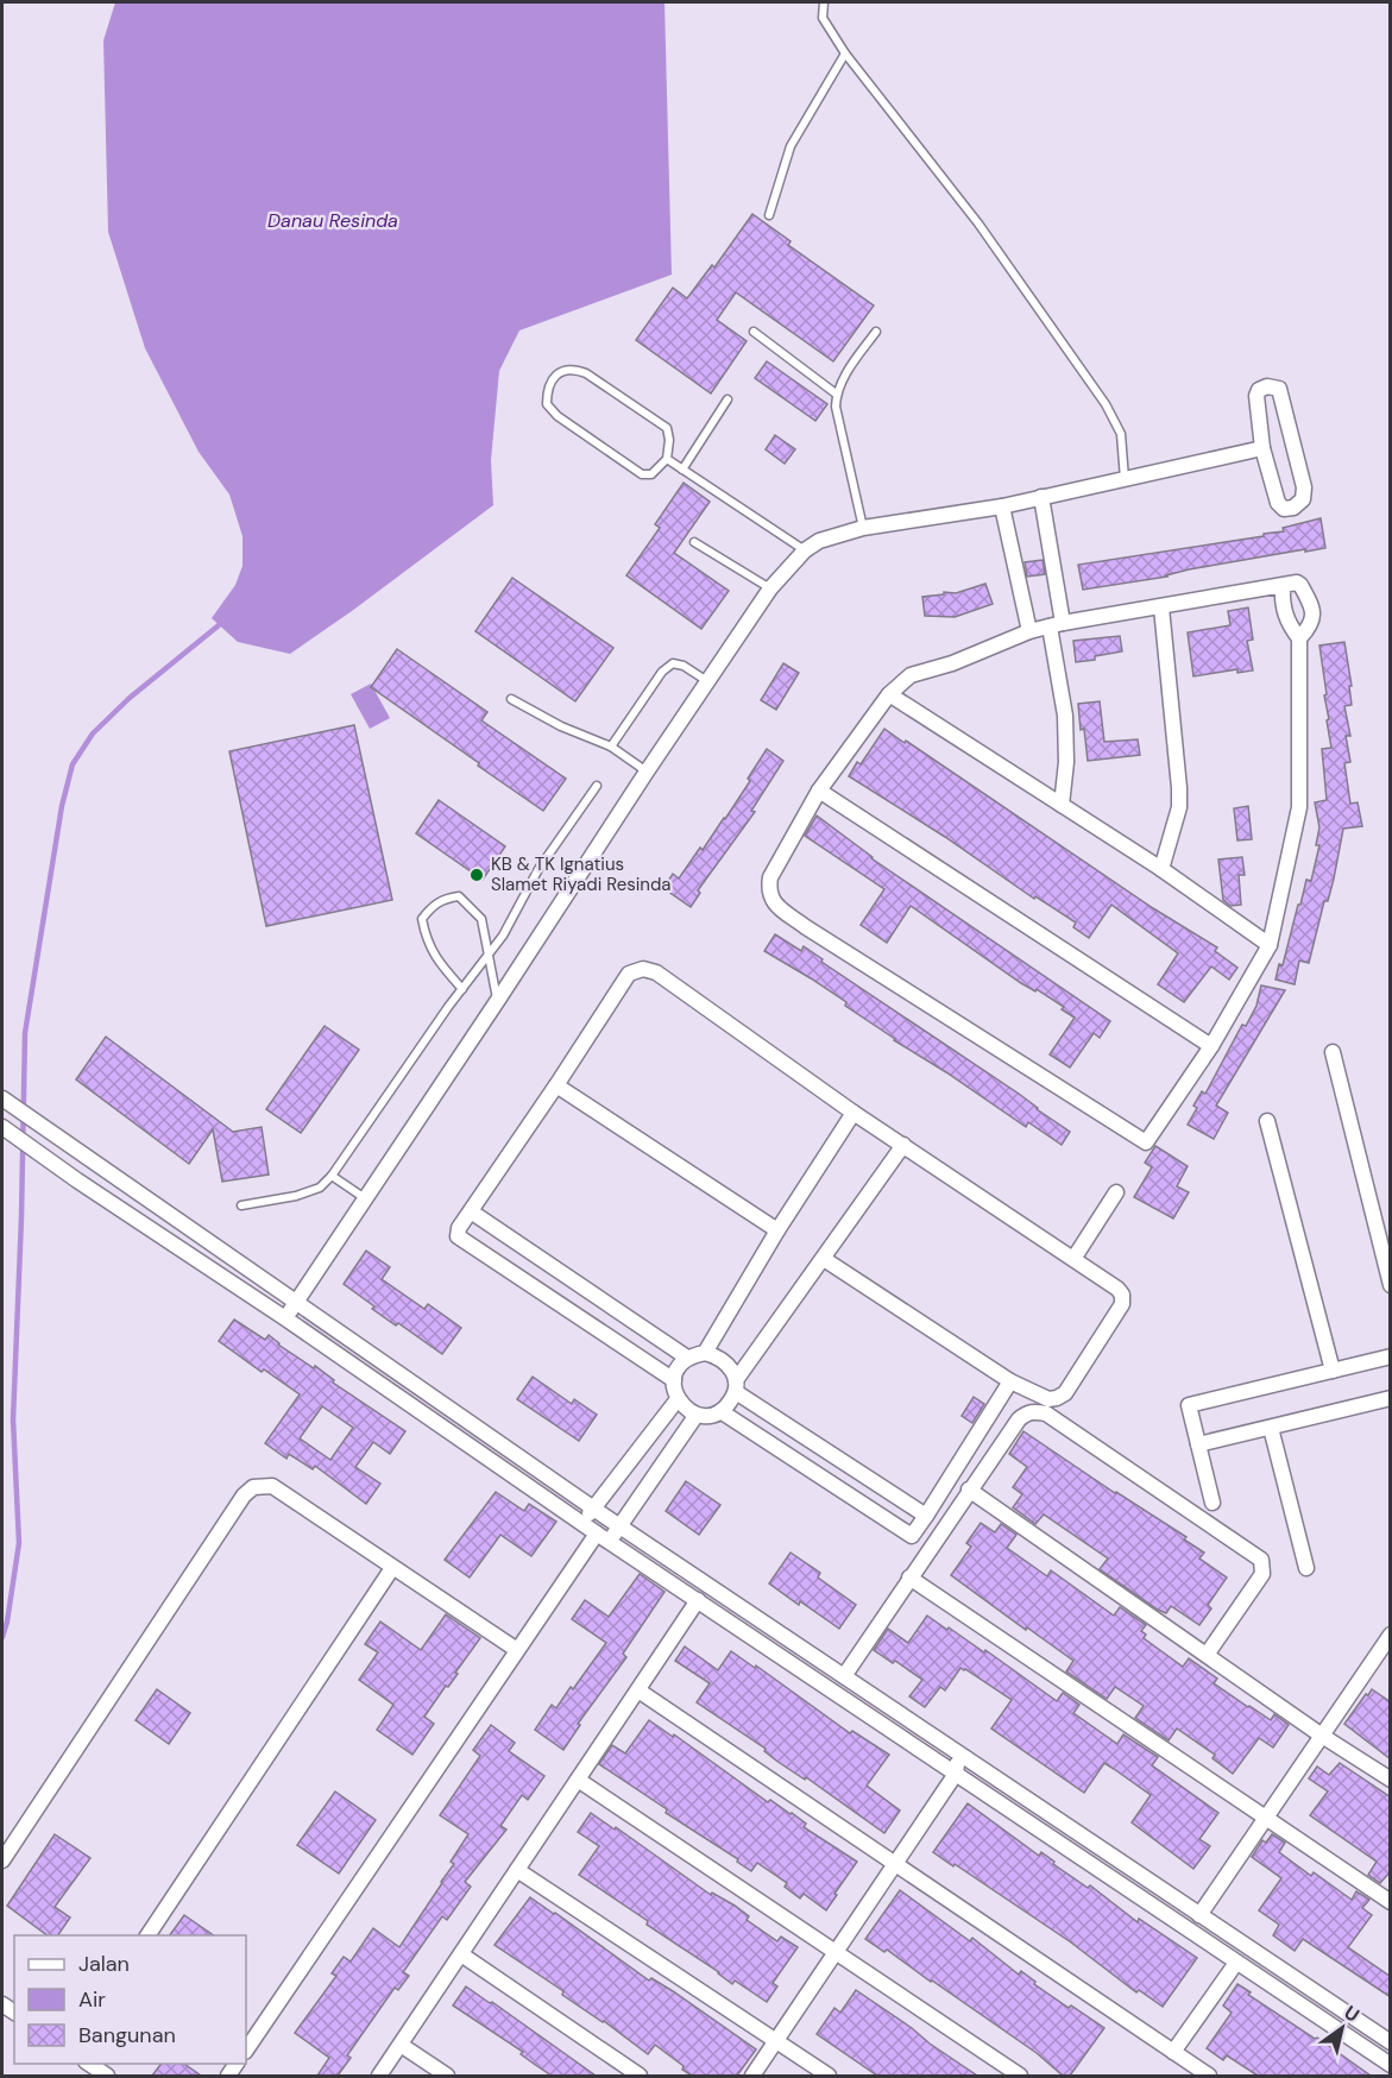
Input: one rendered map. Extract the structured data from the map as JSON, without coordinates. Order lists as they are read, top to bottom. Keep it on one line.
{"water":["Danau Resinda"],"places":["KB & TK Ignatius Slamet Riyadi Resinda"],"legend":["Jalan","Air","Bangunan"],"north":"top right"}
